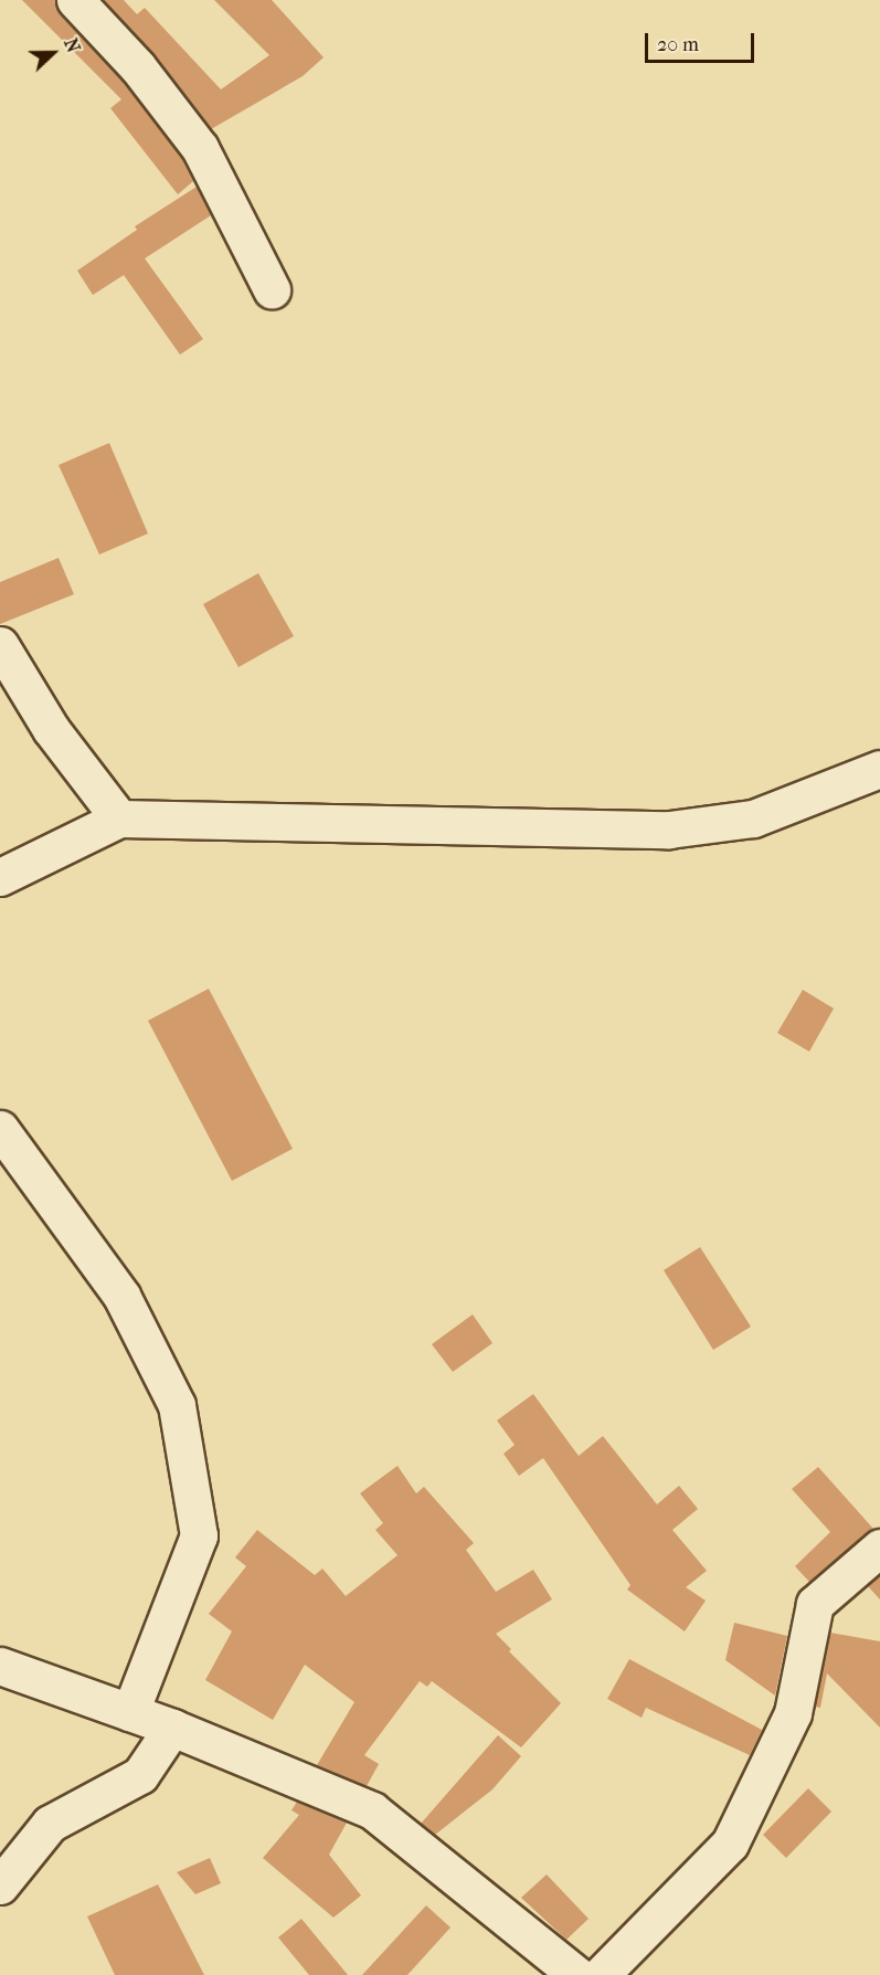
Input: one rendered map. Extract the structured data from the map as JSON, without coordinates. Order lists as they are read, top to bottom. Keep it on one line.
{"scale_bar":"20 m","north":"right"}
